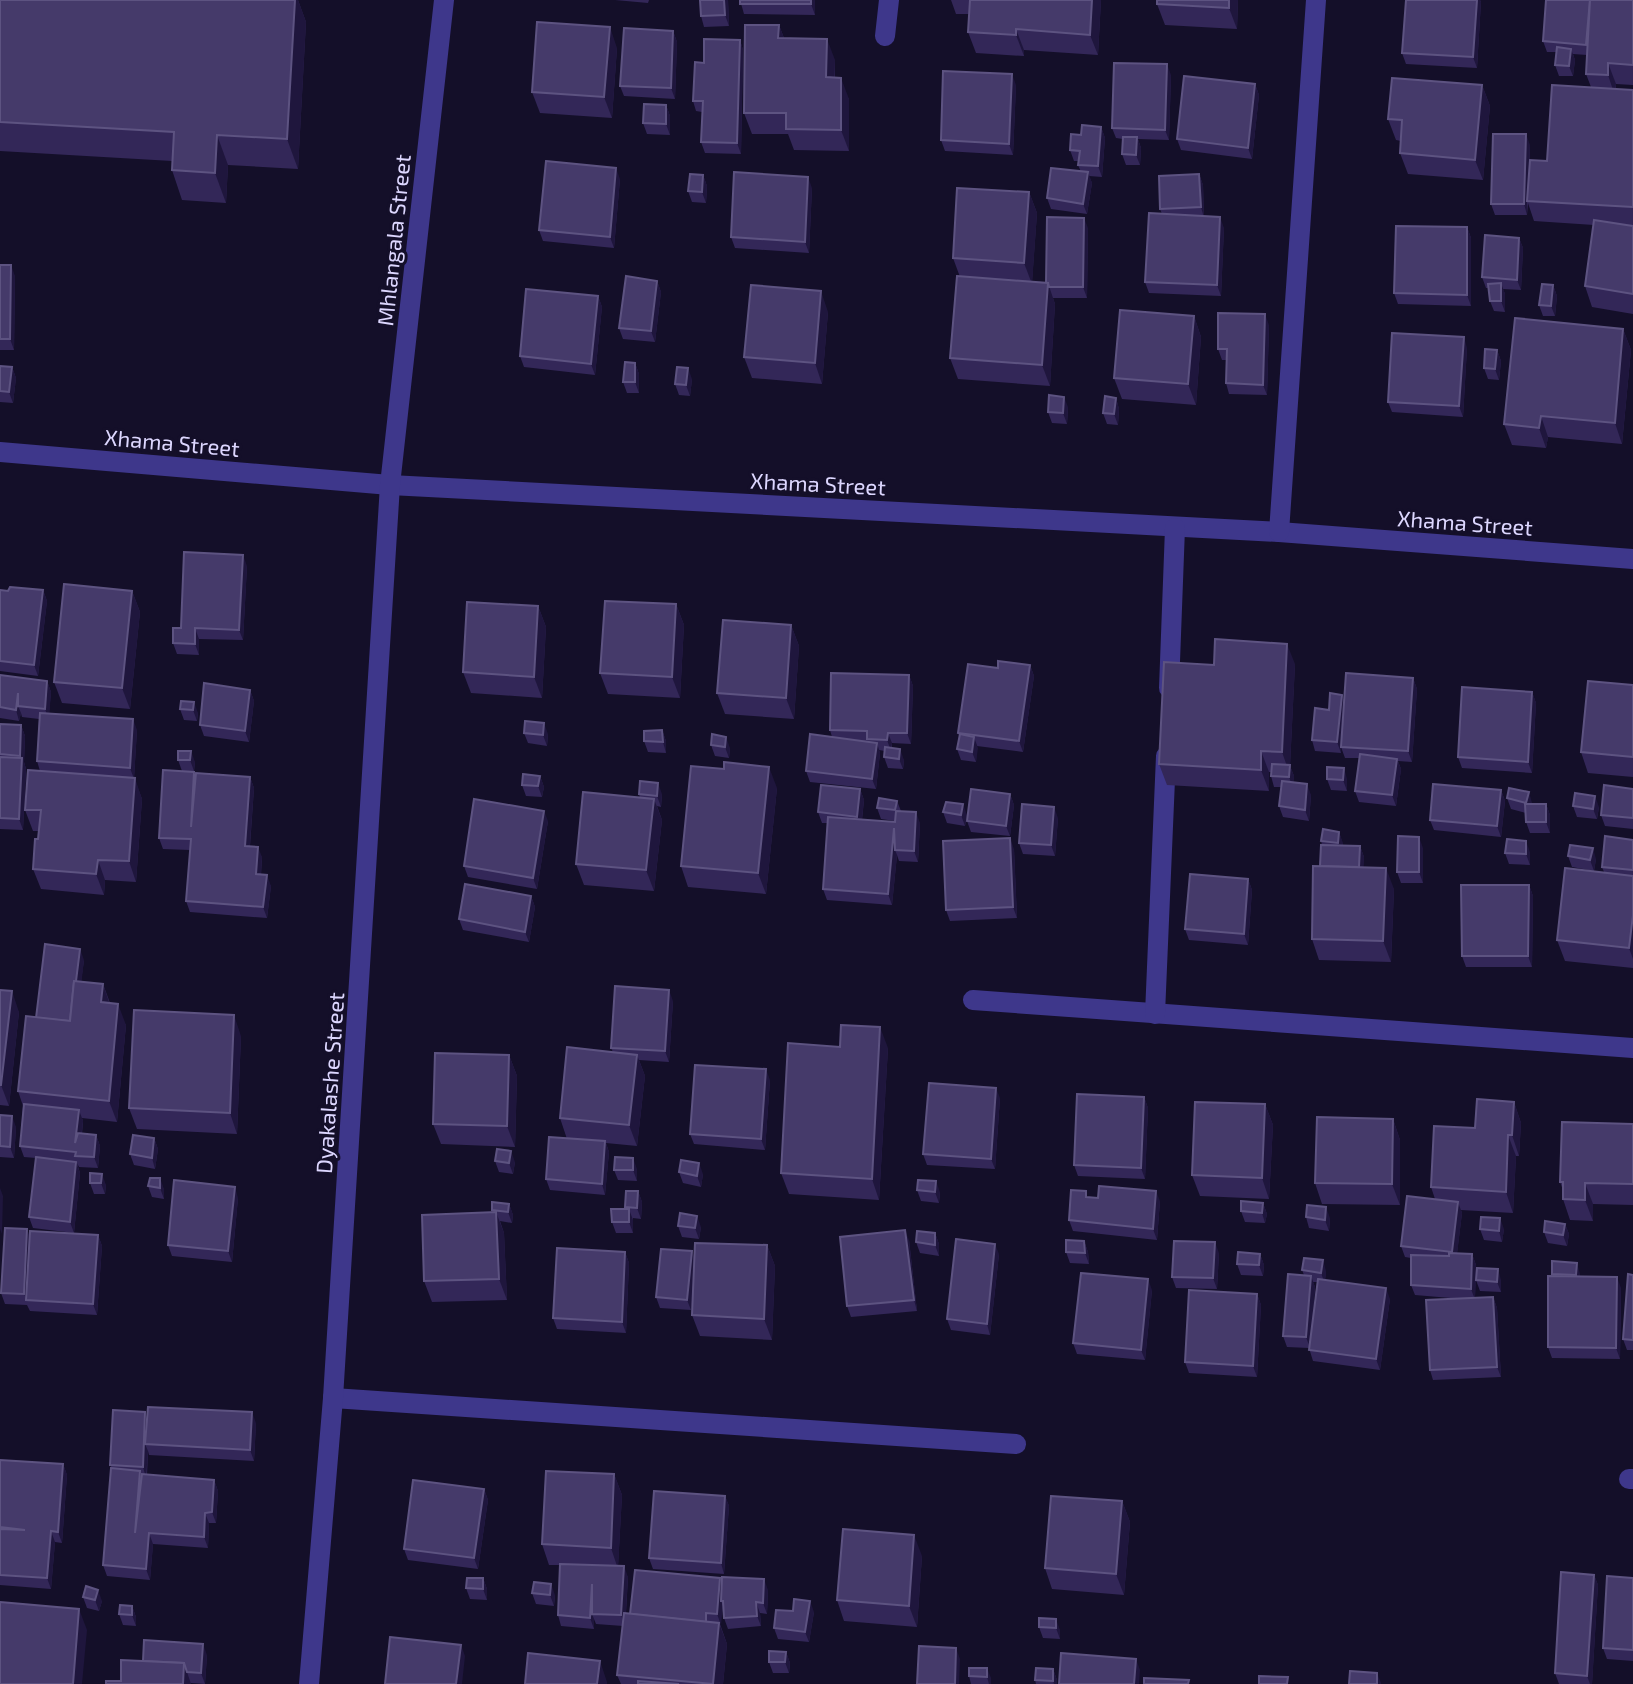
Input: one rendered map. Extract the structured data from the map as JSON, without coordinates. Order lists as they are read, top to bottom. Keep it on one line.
{"streets":{"street":["Mhlangala Street","Xhama Street","Dyakalashe Street"]},"crossings":[["Mhlangala Street","Xhama Street"],["Mhlangala Street","Dyakalashe Street"],["Xhama Street","Dyakalashe Street"]]}
